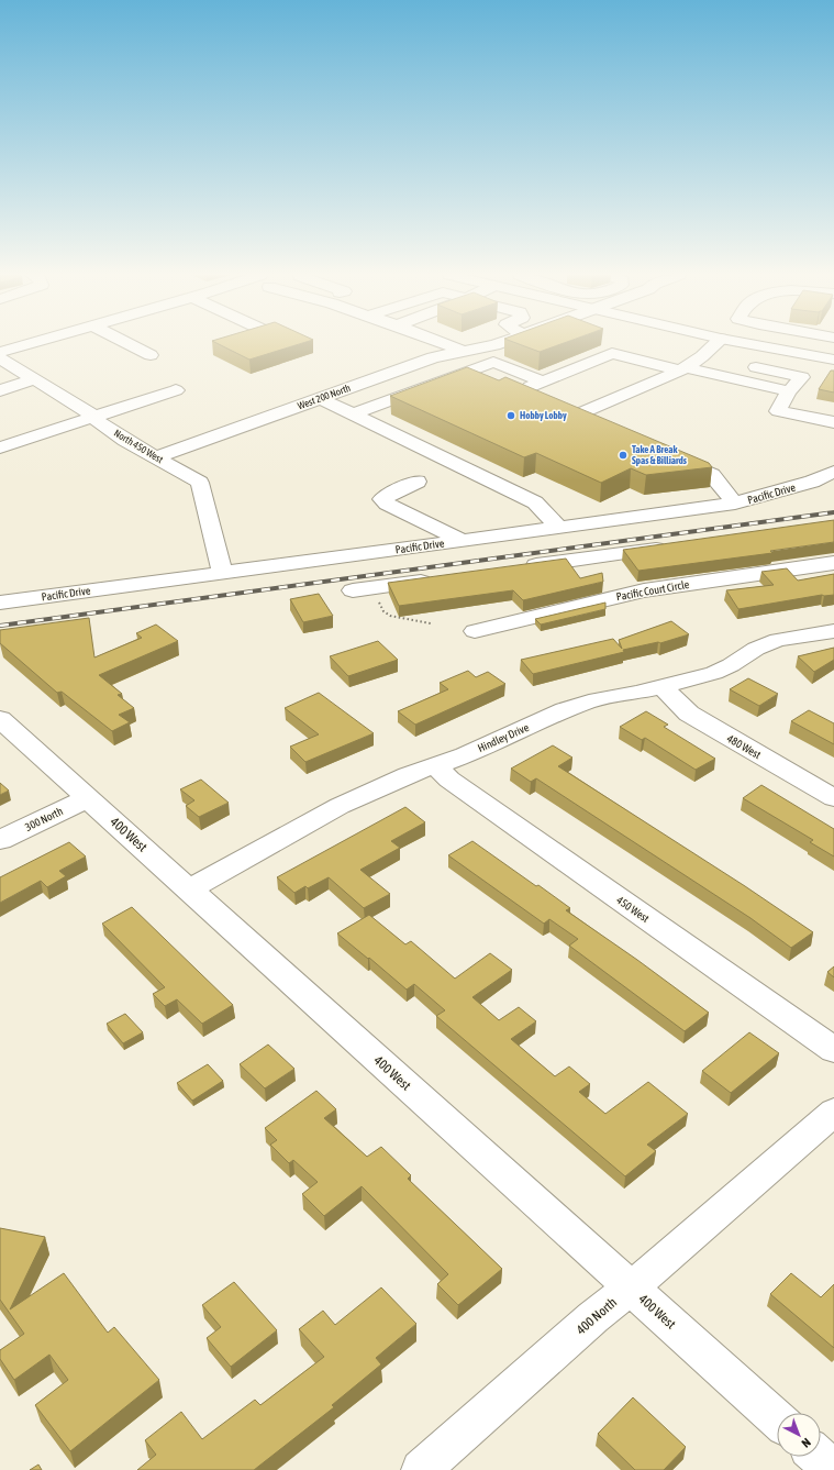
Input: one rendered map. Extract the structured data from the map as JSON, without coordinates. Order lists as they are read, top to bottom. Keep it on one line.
{"streets":{"street":["West 200 North","North 450 West","Pacific Drive","Pacific Court Circle","Hindley Drive","480 West","300 North","400 West","450 West","400 North"]},"crossings":[["West 200 North","North 450 West"],["North 450 West","Pacific Drive"],["Hindley Drive","480 West"],["Hindley Drive","400 West"],["Hindley Drive","450 West"],["300 North","400 West"],["400 West","400 North"]],"places":["Hobby Lobby","Take A Break Spas & Billiards"],"north":"bottom right"}
